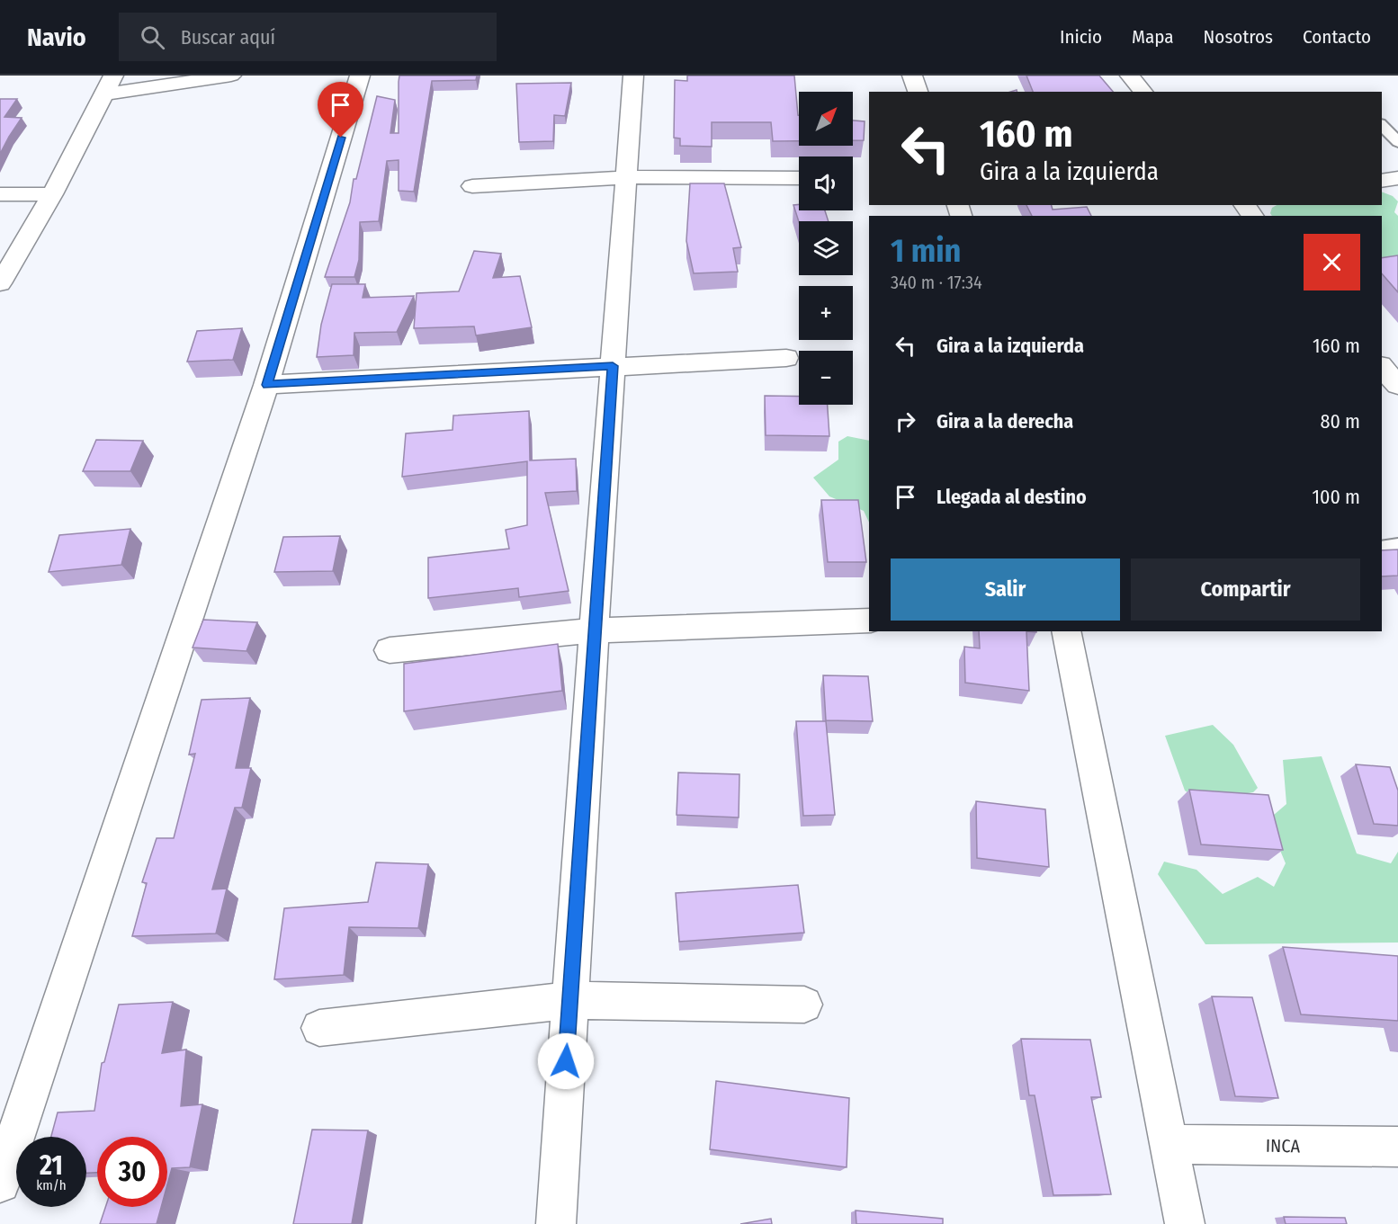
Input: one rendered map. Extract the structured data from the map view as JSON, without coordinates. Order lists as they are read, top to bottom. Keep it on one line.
{"streets":{"street":["INCA"]},"north":"top right","page":{"header":"Navio","search":"Buscar aquí","nav":["Inicio","Mapa","Nosotros","Contacto"],"map_buttons":["+","−"],"turn":["160 m","Gira a la izquierda"],"heading":["1 min","340 m · 17:34"],"list":[{"name":"Gira a la izquierda","value":"160 m"},{"name":"Gira a la derecha","value":"80 m"},{"name":"Llegada al destino","value":"100 m"}],"buttons":["Salir","Compartir"],"speed":"21 km/h","limit":"30"}}
